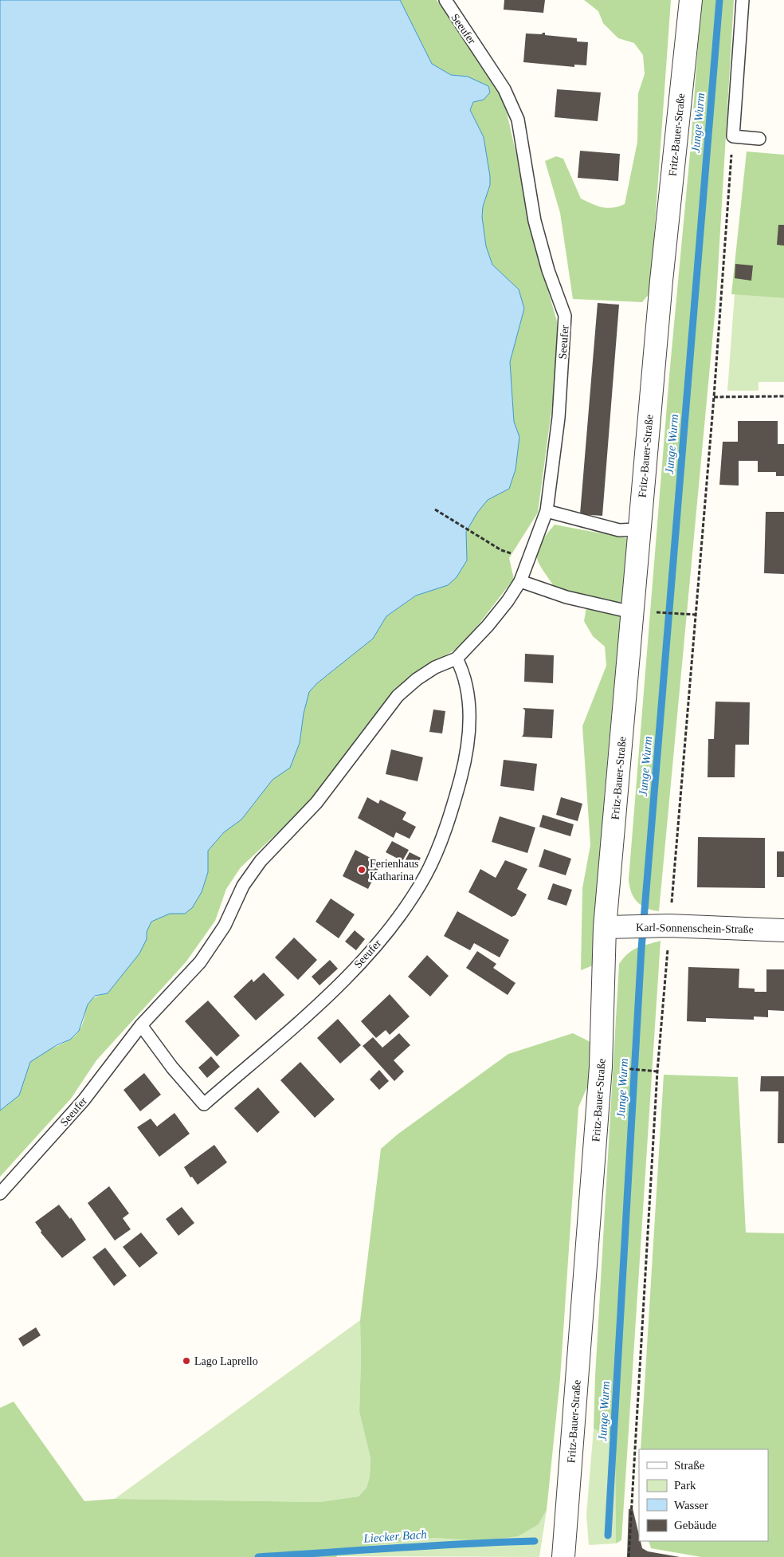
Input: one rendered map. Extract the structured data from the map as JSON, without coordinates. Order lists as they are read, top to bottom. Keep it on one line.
{"streets":{"street":["Fritz-Bauer-Straße","Karl-Sonnenschein-Straße"],"lane":["Seeufer"]},"crossings":[["Fritz-Bauer-Straße","Karl-Sonnenschein-Straße"]],"water":["Junge Wurm","Liecker Bach"],"places":["Ferienhaus Katharina","Lago Laprello"],"legend":["Straße","Park","Wasser","Gebäude"]}
